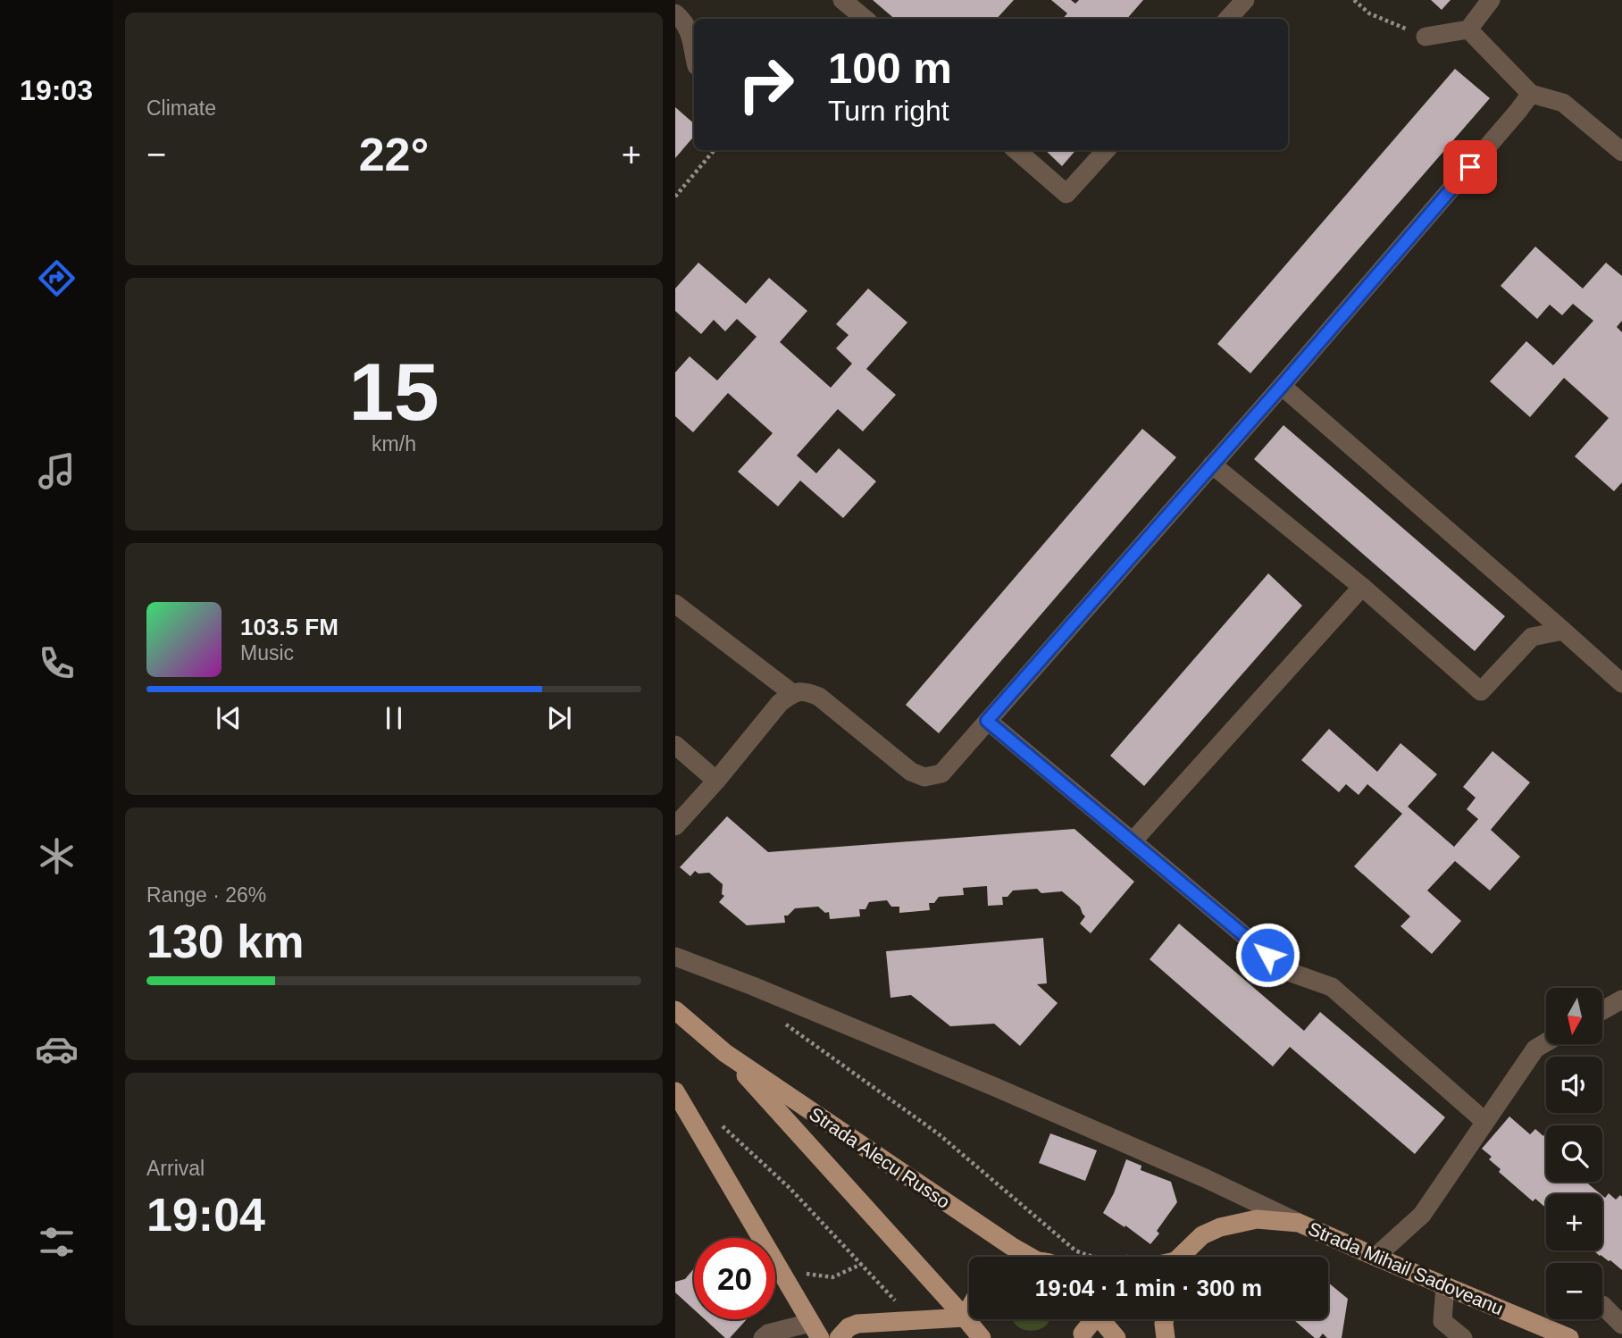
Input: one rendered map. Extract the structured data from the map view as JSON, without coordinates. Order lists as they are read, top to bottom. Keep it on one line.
{"streets":{"main road":["Strada Alecu Russo","Strada Mihail Sadoveanu"]},"north":"bottom","page":{"tabs":"19:03","tile":["Climate",["15","km/h"],["Range · 26%","130 km"],["Arrival","19:04"]],"turn":["100 m","Turn right"],"heat":["−","22°","+"],"song":["103.5 FM","Music"],"map_buttons":["+","−"],"limit":"20","trip":"19:04 · 1 min · 300 m"}}
